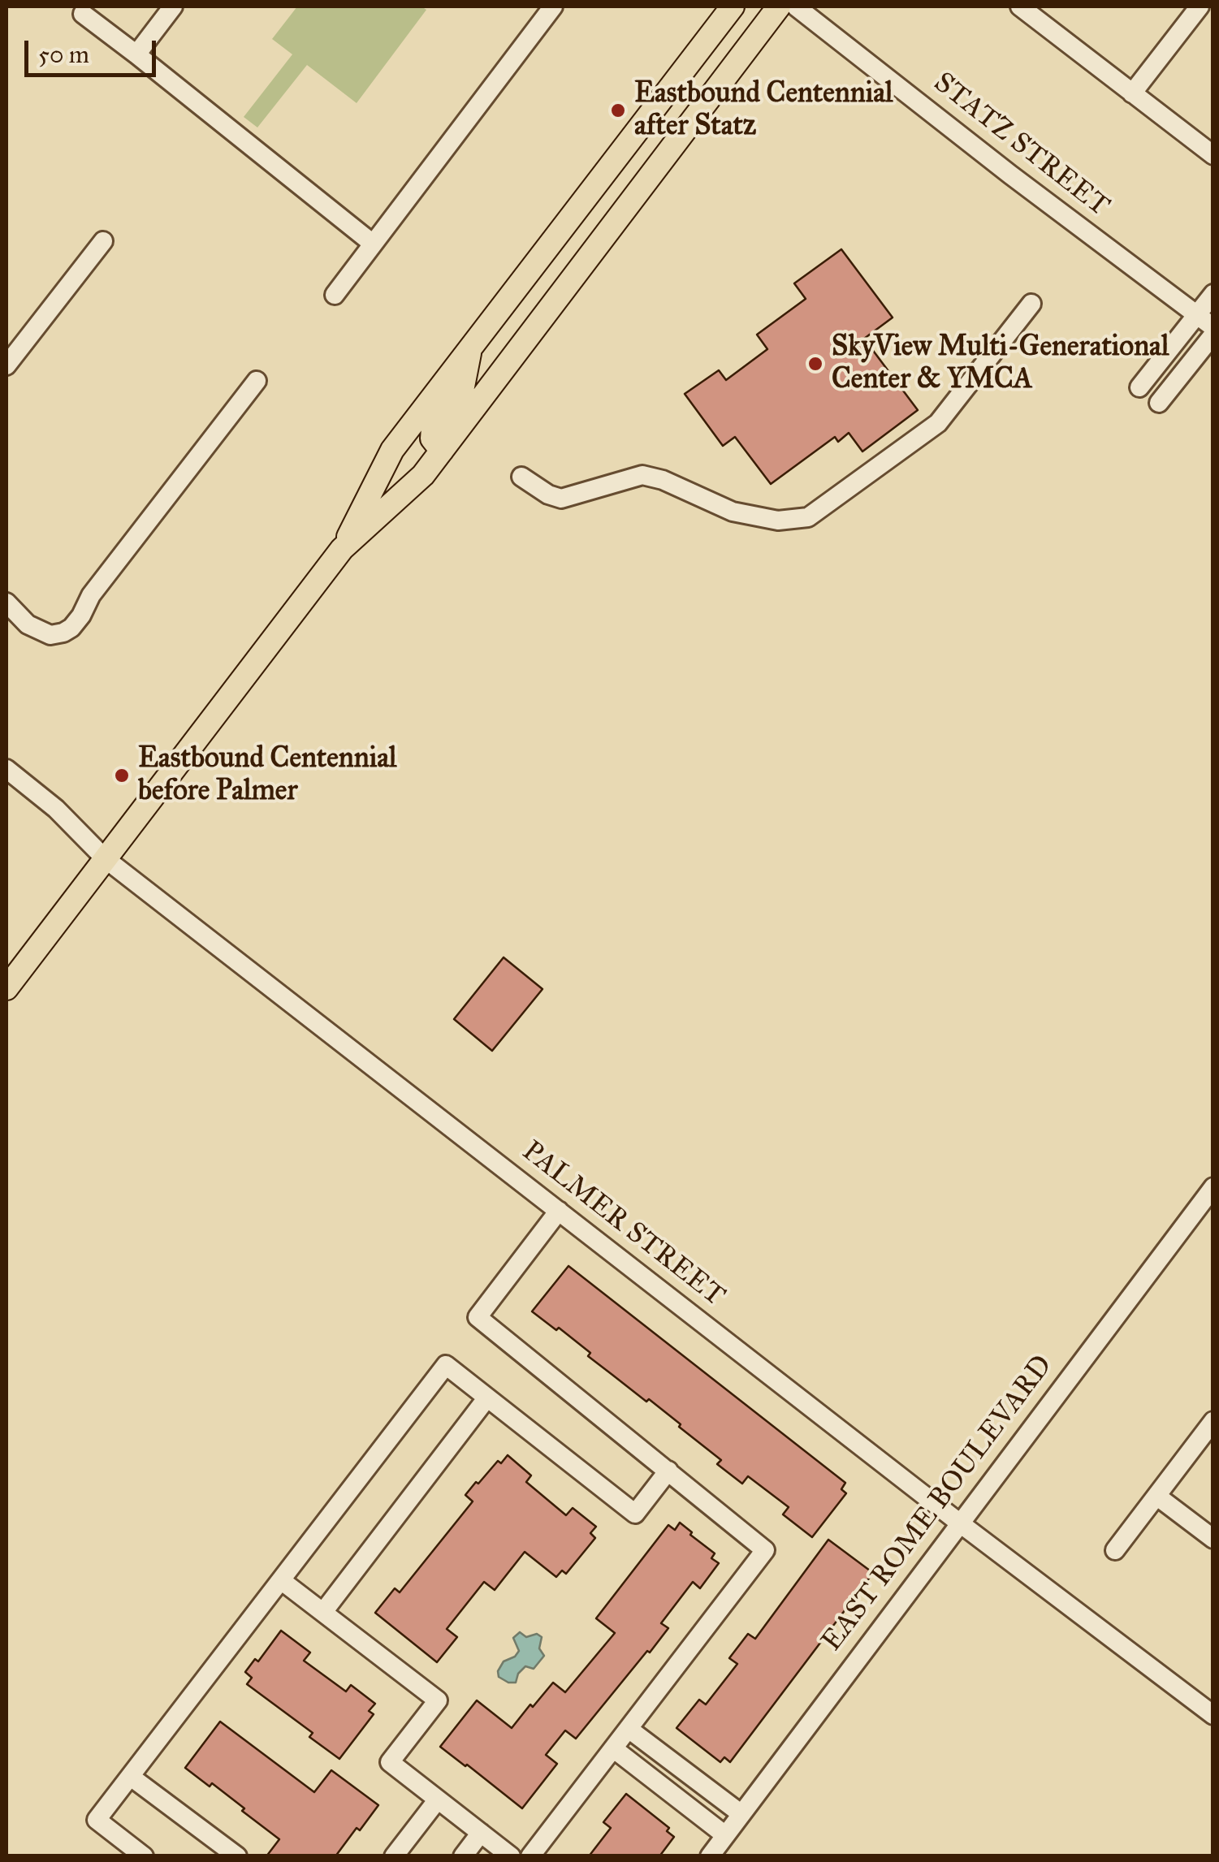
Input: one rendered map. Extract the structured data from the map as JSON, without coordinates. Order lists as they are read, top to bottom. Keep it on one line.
{"streets":{"street":["STATZ STREET","PALMER STREET","EAST ROME BOULEVARD"]},"crossings":[["PALMER STREET","EAST ROME BOULEVARD"]],"places":["Eastbound Centennial after Statz","SkyView Multi-Generational Center & YMCA","Eastbound Centennial before Palmer"],"scale_bar":"50 m"}
